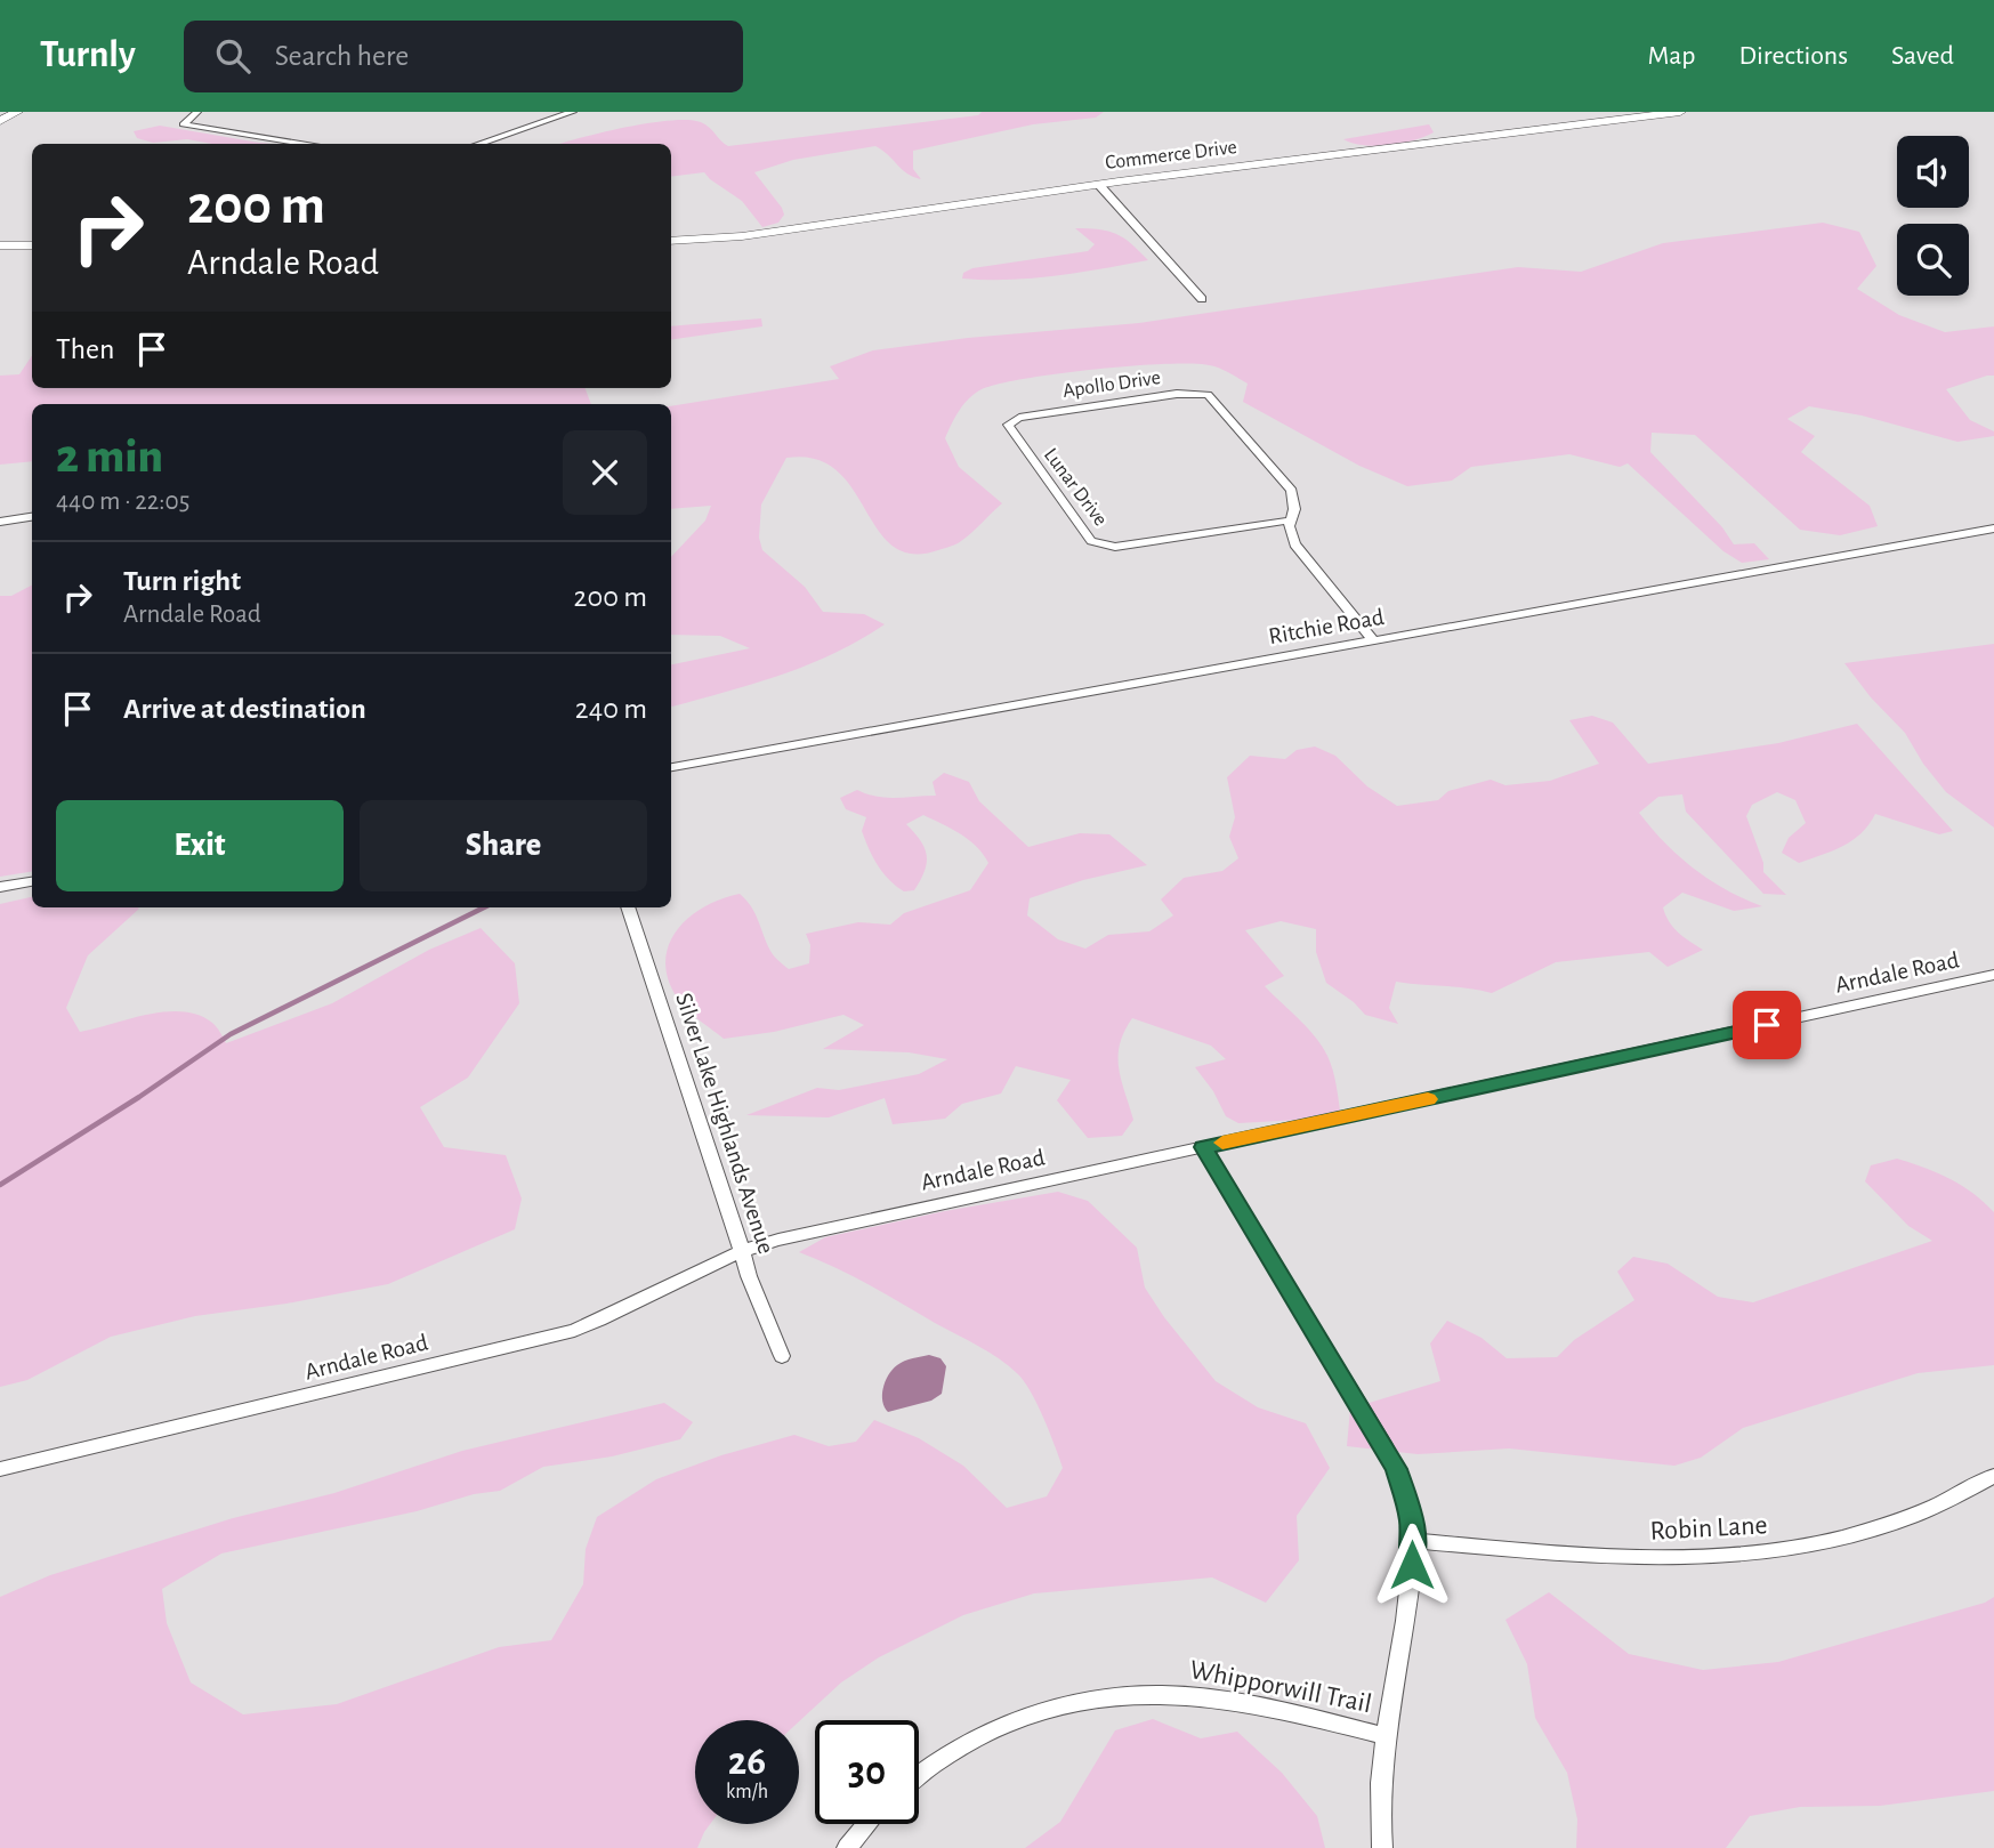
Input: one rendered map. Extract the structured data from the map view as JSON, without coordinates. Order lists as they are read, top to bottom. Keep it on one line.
{"streets":{"street":["Commerce Drive","Apollo Drive","Lunar Drive","Ritchie Road","Arndale Road","Silver Lake Highlands Avenue","Robin Lane","Whipporwill Trail"]},"crossings":[["Apollo Drive","Lunar Drive"],["Arndale Road","Silver Lake Highlands Avenue"]],"page":{"header":"Turnly","search":"Search here","nav":["Map","Directions","Saved"],"turn":["200 m","Arndale Road"],"then":"Then","heading":["2 min","440 m · 22:05"],"list":[{"name":"Turn right","note":"Arndale Road","value":"200 m"},{"name":"Arrive at destination","value":"240 m"}],"buttons":["Exit","Share"],"speed":"26 km/h","limit":"30"}}
